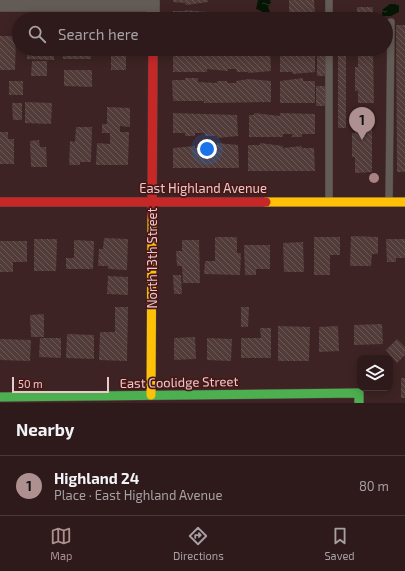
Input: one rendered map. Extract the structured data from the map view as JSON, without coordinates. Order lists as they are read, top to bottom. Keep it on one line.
{"streets":{"street":["East Highland Avenue","North 13th Street","East Coolidge Street"]},"crossings":[["East Highland Avenue","North 13th Street"],["North 13th Street","East Coolidge Street"]],"scale_bar":"50 m","page":{"search":"Search here","pins":"1","scale":"50 m","heading":"Nearby","list":[{"mark":"1","name":"Highland 24","note":"Place · East Highland Avenue","value":"80 m"}],"nav":["Map","Directions","Saved"]}}
